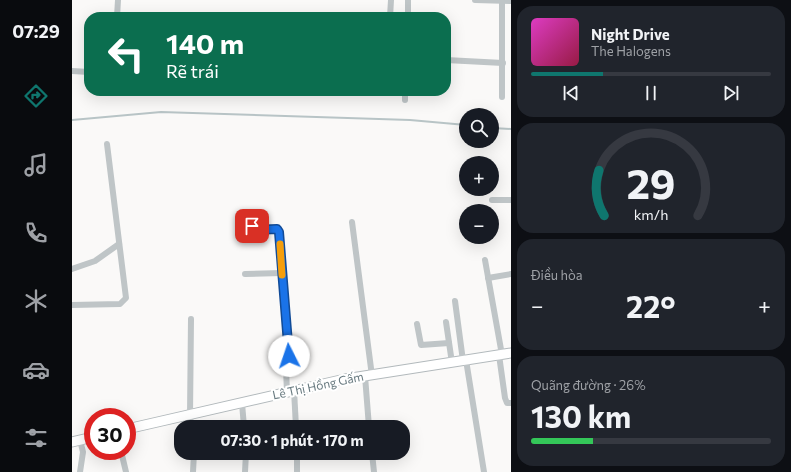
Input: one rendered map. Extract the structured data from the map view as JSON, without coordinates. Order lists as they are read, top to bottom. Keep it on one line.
{"streets":{"main road":["Lê Thị Hồng Gấm"]},"page":{"tabs":"07:29","turn":["140 m","Rẽ trái"],"song":["Night Drive","The Halogens"],"map_buttons":["+","−"],"tile":["Điều hòa",["Quãng đường · 26%","130 km"]],"heat":["−","22°","+"],"limit":"30","trip":"07:30 · 1 phút · 170 m","gauge":["29","km/h"]}}
